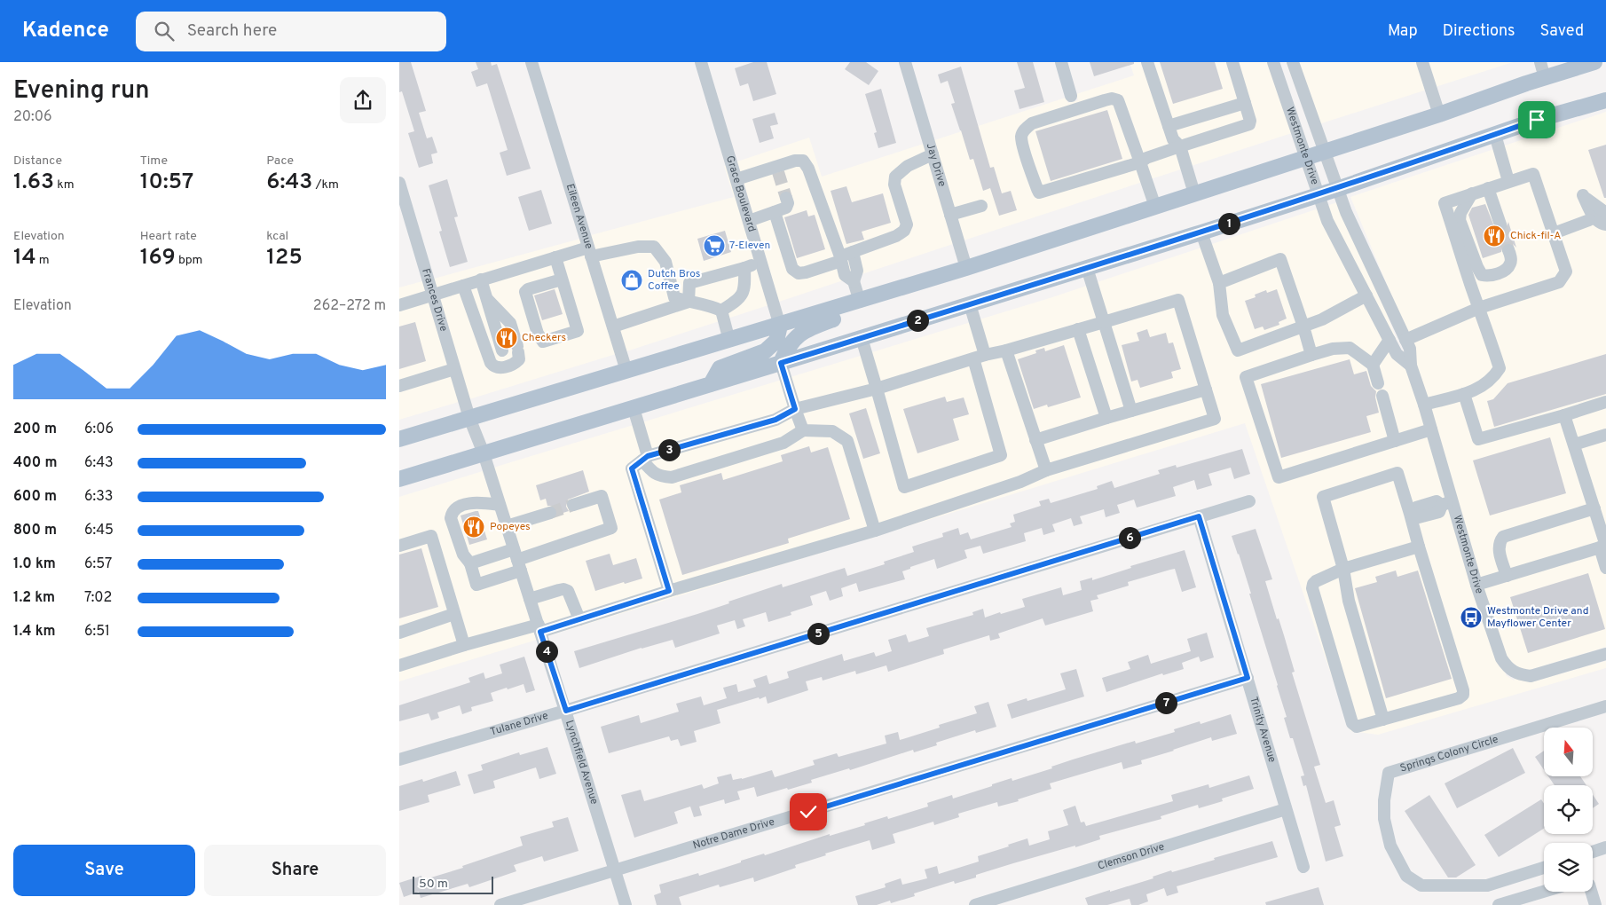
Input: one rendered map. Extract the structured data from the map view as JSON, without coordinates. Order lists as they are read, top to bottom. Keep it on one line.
{"streets":{"street":["Westmonte Drive","Jay Drive","Grace Boulevard","Eileen Avenue","Frances Drive","Tulane Drive","Trinity Avenue","Springs Colony Circle","Lynchfield Avenue","Notre Dame Drive","Clemson Drive"]},"crossings":[["Frances Drive","Lynchfield Avenue"],["Tulane Drive","Trinity Avenue"],["Tulane Drive","Lynchfield Avenue"],["Trinity Avenue","Notre Dame Drive"],["Trinity Avenue","Clemson Drive"],["Lynchfield Avenue","Notre Dame Drive"]],"places":{"restaurant":["Chick-fil-A","Checkers","Popeyes"],"supermarket":["7-Eleven"],"shop":["Dutch Bros Coffee"],"bus stop":["Westmonte Drive and Mayflower Center"]},"scale_bar":"50 m","north":"top","page":{"header":"Kadence","search":"Search here","nav":["Map","Directions","Saved"],"heading":["Evening run","20:06"],"stats":[["Distance","1.63 km"],["Time","10:57"],["Pace","6:43 /km"],["Elevation","14 m"],["Heart rate","169 bpm"],["kcal","125"]],"pins":["1","2","3","6","5","4","7"],"chart":["Elevation","262–272 m"],"list":[{"name":"200 m","note":"6:06"},{"name":"400 m","note":"6:43"},{"name":"600 m","note":"6:33"},{"name":"800 m","note":"6:45"},{"name":"1.0 km","note":"6:57"},{"name":"1.2 km","note":"7:02"},{"name":"1.4 km","note":"6:51"}],"buttons":["Save","Share"],"scale":"50 m"}}
